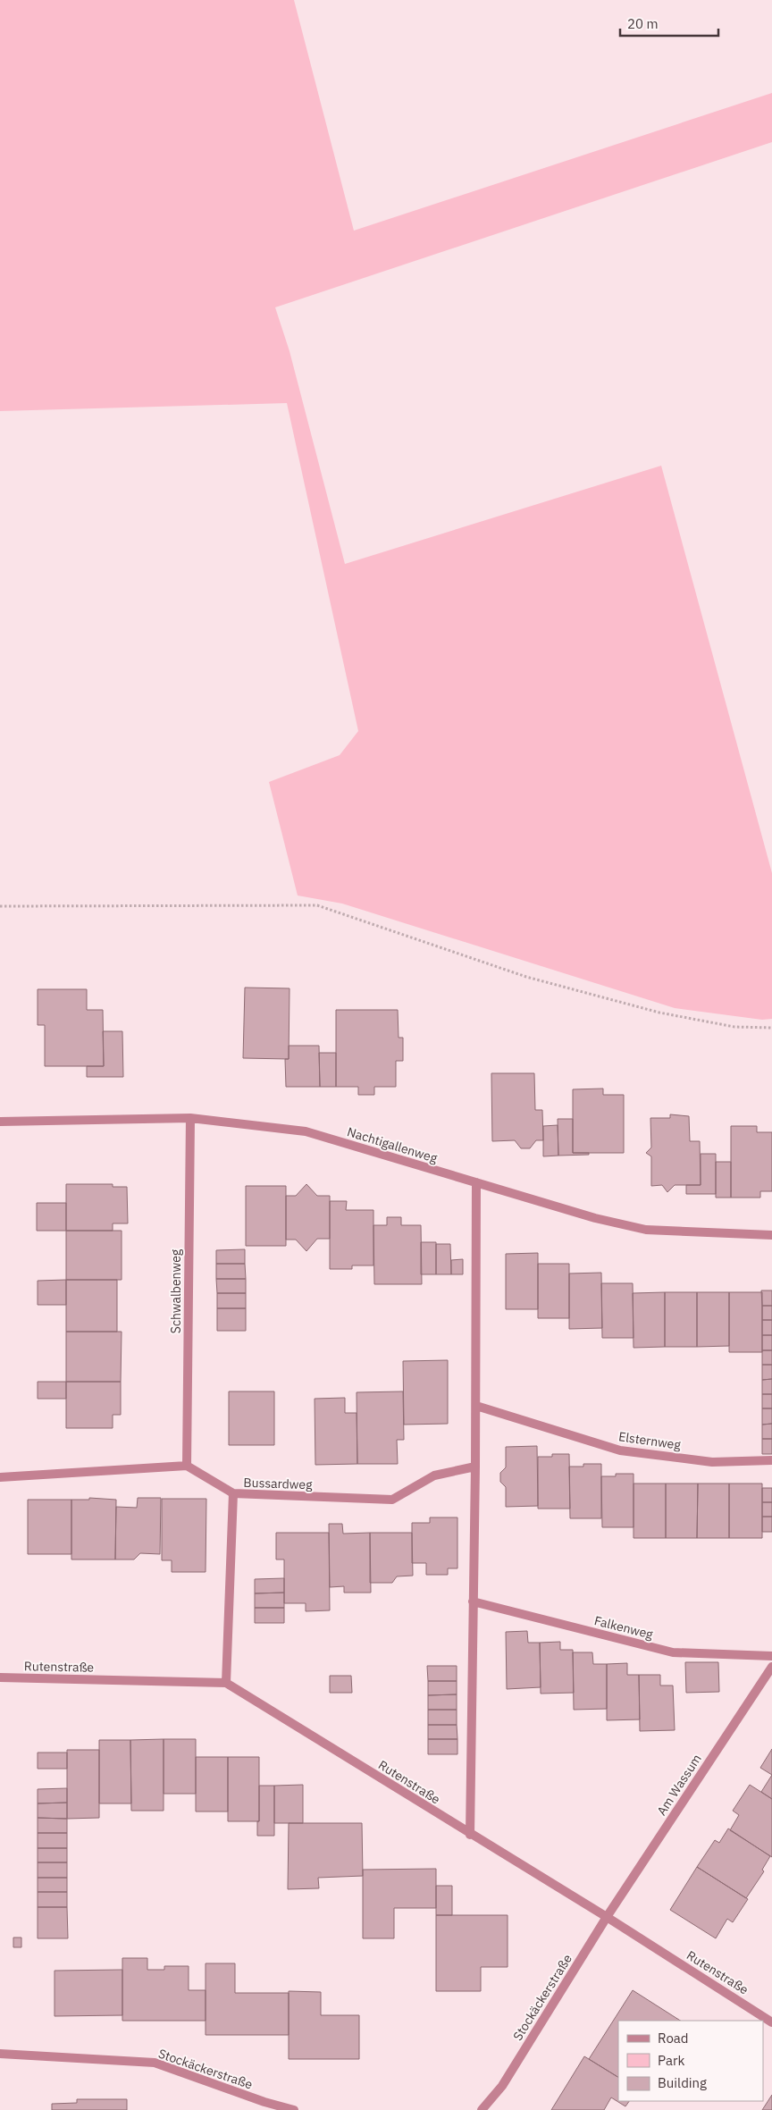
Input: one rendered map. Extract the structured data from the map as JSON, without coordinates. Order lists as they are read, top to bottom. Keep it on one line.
{"streets":{"street":["Nachtigallenweg","Schwalbenweg","Elsternweg","Bussardweg","Falkenweg","Rutenstraße","Am Wassum","Stockäckerstraße"]},"crossings":[["Nachtigallenweg","Schwalbenweg"],["Bussardweg","Rutenstraße"],["Rutenstraße","Am Wassum"],["Rutenstraße","Stockäckerstraße"],["Am Wassum","Stockäckerstraße"]],"legend":["Road","Park","Building"],"scale_bar":"20 m"}
